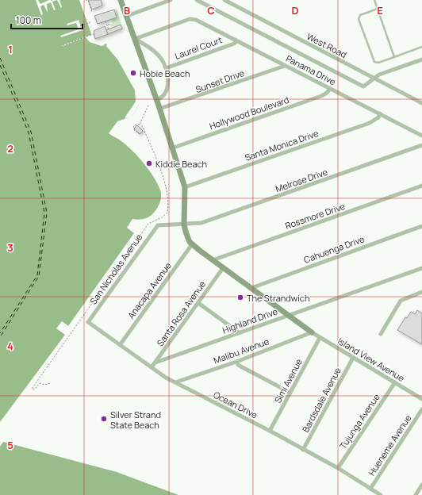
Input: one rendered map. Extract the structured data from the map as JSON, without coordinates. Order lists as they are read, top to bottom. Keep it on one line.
{"streets":{"street":["West Road","Laurel Court","Panama Drive","Sunset Drive","Hollywood Boulevard","Santa Monica Drive","Melrose Drive","Rossmore Drive","Cahuenga Drive","San Nicholas Avenue","Anacapa Avenue","Santa Rosa Avenue","Highland Drive","Malibu Avenue","Island View Avenue","Simi Avenue","Bardsdale Avenue","Ocean Drive","Tujunga Avenue","Hueneme Avenue"]},"crossings":[["Laurel Court","Panama Drive"],["Panama Drive","Sunset Drive"],["Panama Drive","Hollywood Boulevard"],["Panama Drive","Santa Monica Drive"],["Melrose Drive","San Nicholas Avenue"],["San Nicholas Avenue","Ocean Drive"],["Anacapa Avenue","Ocean Drive"],["Santa Rosa Avenue","Highland Drive"],["Santa Rosa Avenue","Ocean Drive"],["Malibu Avenue","Island View Avenue"],["Malibu Avenue","Ocean Drive"],["Island View Avenue","Simi Avenue"],["Island View Avenue","Bardsdale Avenue"],["Island View Avenue","Tujunga Avenue"],["Simi Avenue","Ocean Drive"],["Bardsdale Avenue","Ocean Drive"],["Ocean Drive","Tujunga Avenue"],["Ocean Drive","Hueneme Avenue"]],"places":["Hobie Beach","Kiddie Beach","The Strandwich","Silver Strand State Beach"],"scale_bar":"100 m","grid":{"columns":["B","C","D","E"],"rows":["1","2","3","4","5"]}}
